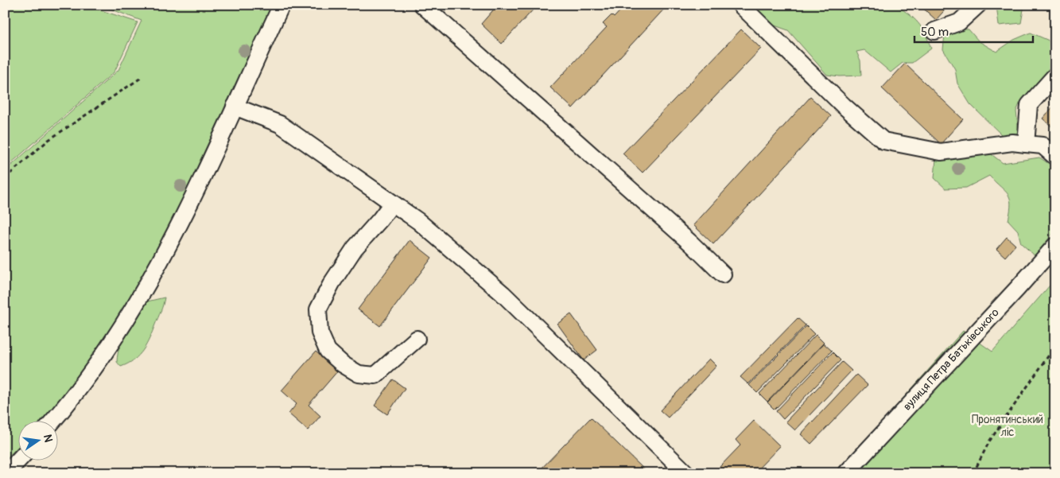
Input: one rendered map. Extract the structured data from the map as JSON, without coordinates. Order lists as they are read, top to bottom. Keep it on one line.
{"streets":{"street":["вулиця Петра Батьківського"]},"parks":["Пронятинський ліс"],"scale_bar":"50 m","north":"right"}
